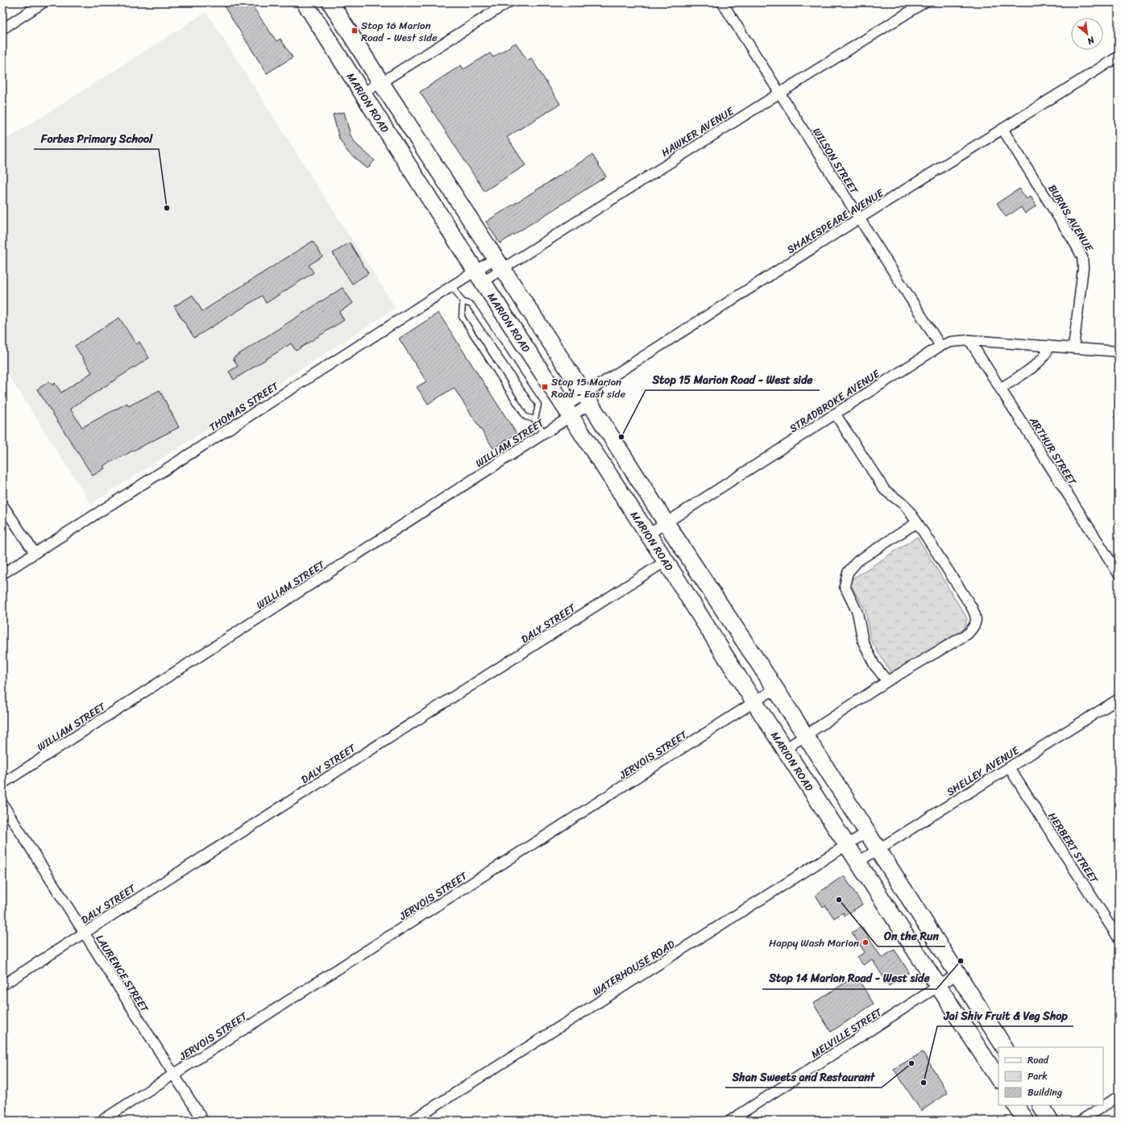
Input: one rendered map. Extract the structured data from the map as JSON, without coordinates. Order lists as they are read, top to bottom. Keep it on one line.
{"streets":{"main road":["MARION ROAD"],"street":["HAWKER AVENUE","WILSON STREET","BURNS AVENUE","SHAKESPEARE AVENUE","STRADBROKE AVENUE","THOMAS STREET","WILLIAM STREET","ARTHUR STREET","DALY STREET","JERVOIS STREET","SHELLEY AVENUE","HERBERT STREET","WATERHOUSE ROAD","LAURENCE STREET","MELVILLE STREET"]},"crossings":[["MARION ROAD","HAWKER AVENUE"],["MARION ROAD","SHAKESPEARE AVENUE"],["MARION ROAD","STRADBROKE AVENUE"],["MARION ROAD","THOMAS STREET"],["MARION ROAD","WILLIAM STREET"],["MARION ROAD","DALY STREET"],["MARION ROAD","JERVOIS STREET"],["MARION ROAD","SHELLEY AVENUE"],["MARION ROAD","WATERHOUSE ROAD"],["MARION ROAD","MELVILLE STREET"],["HAWKER AVENUE","WILSON STREET"],["HAWKER AVENUE","THOMAS STREET"],["WILSON STREET","SHAKESPEARE AVENUE"],["WILSON STREET","STRADBROKE AVENUE"],["BURNS AVENUE","SHAKESPEARE AVENUE"],["BURNS AVENUE","STRADBROKE AVENUE"],["SHAKESPEARE AVENUE","WILLIAM STREET"],["STRADBROKE AVENUE","ARTHUR STREET"],["DALY STREET","LAURENCE STREET"],["JERVOIS STREET","LAURENCE STREET"],["SHELLEY AVENUE","HERBERT STREET"]],"places":{"transit":["Stop 16 Marion Road - West side","Stop 15 Marion Road - East side"],"other":["Forbes Primary School","Stop 15 Marion Road - West side","On the Run","Happy Wash Marion","Stop 14 Marion Road - West side","Shan Sweets and Restaurant","Jai Shiv Fruit & Veg Shop"]},"legend":["Road","Park","Building"],"north":"bottom right"}
